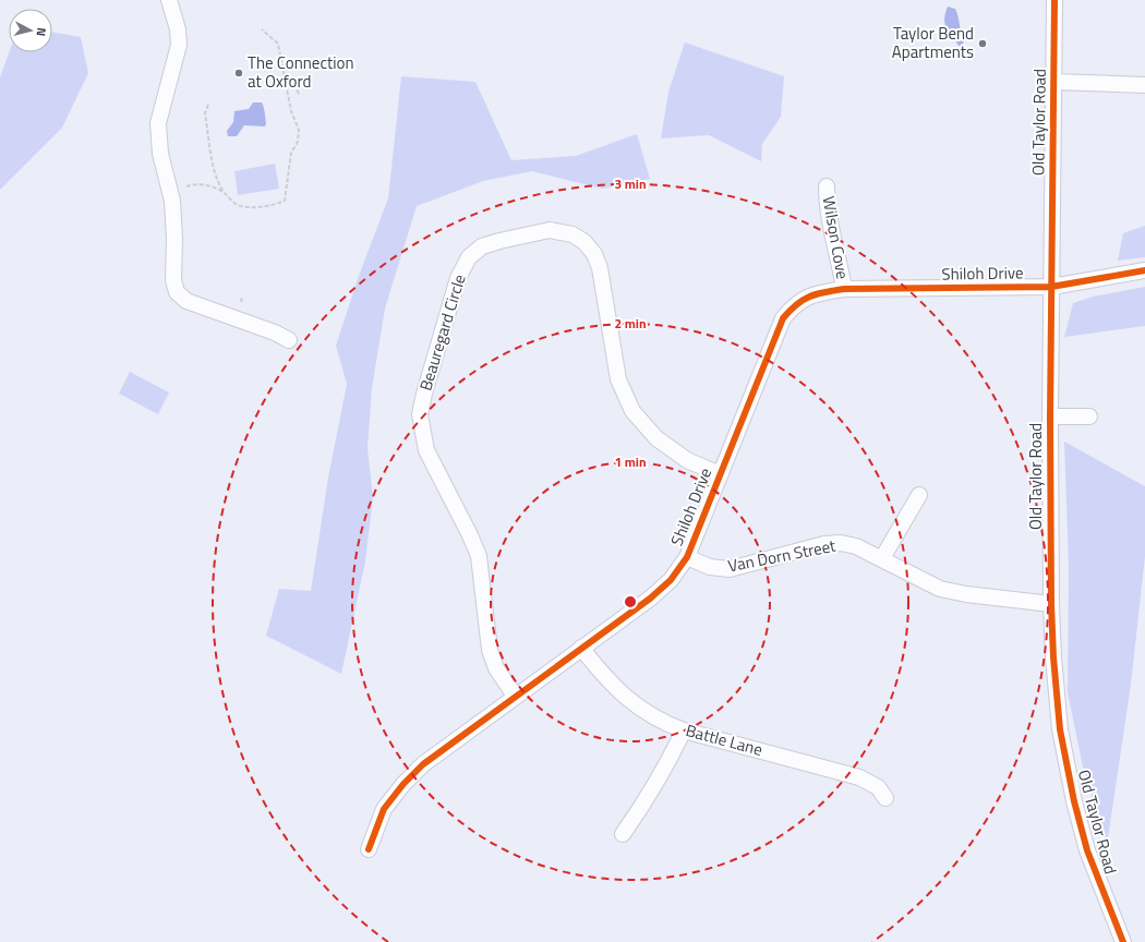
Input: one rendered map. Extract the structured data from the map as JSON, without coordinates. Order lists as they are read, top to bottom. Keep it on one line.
{"streets":{"street":["Old Taylor Road","Wilson Cove","Shiloh Drive","Beauregard Circle","Van Dorn Street","Battle Lane"]},"crossings":[["Old Taylor Road","Shiloh Drive"],["Old Taylor Road","Van Dorn Street"],["Wilson Cove","Shiloh Drive"],["Shiloh Drive","Beauregard Circle"],["Shiloh Drive","Van Dorn Street"],["Shiloh Drive","Battle Lane"]],"places":["Taylor Bend Apartments","The Connection at Oxford"],"north":"right","rings":["3 min","2 min","1 min"]}
